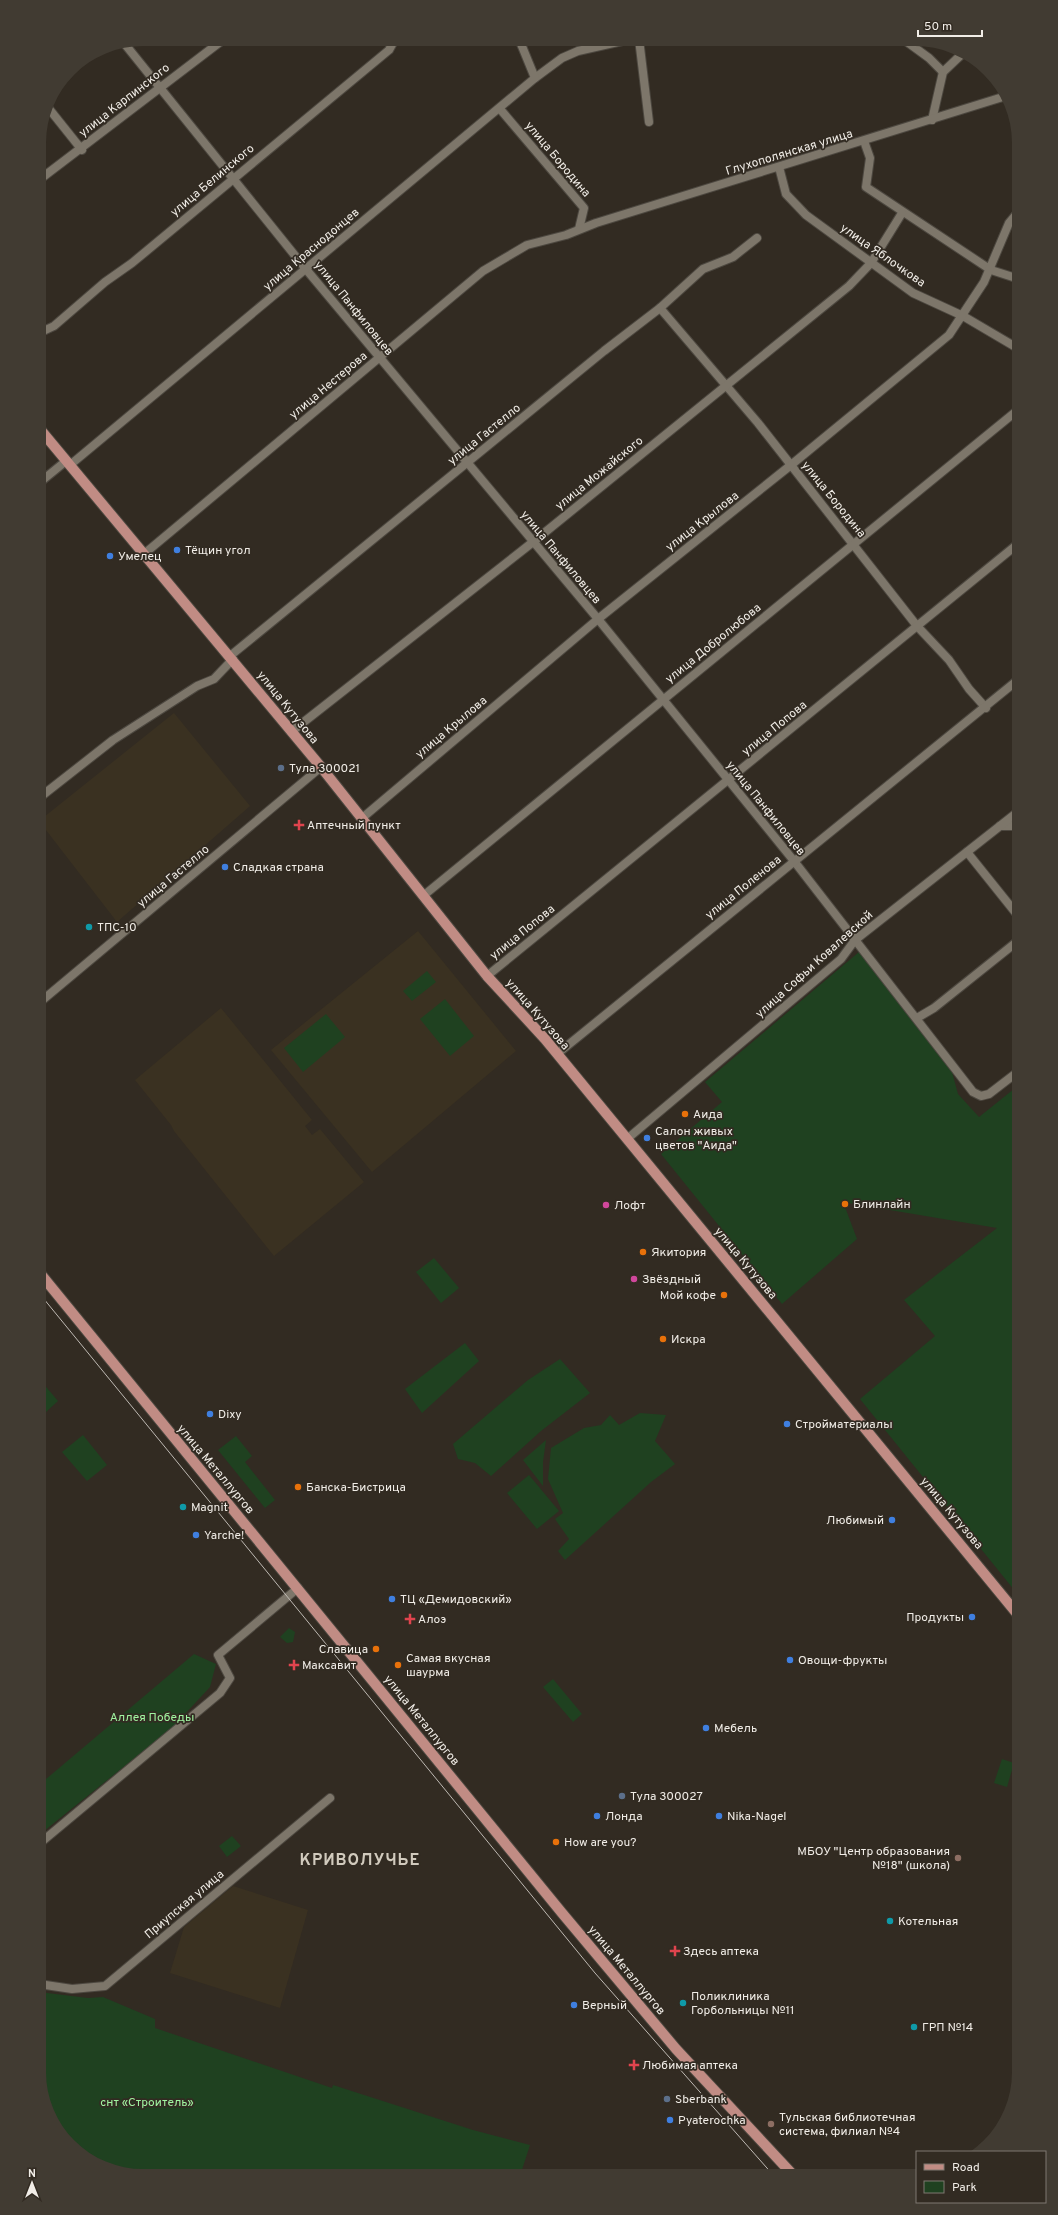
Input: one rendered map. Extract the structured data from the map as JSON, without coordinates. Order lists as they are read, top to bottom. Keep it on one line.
{"streets":{"main road":["улица Кутузова","улица Металлургов"],"street":["улица Карпинского","Глухополянская улица","улица Бородина","улица Белинского","улица Краснодонцев","улица Яблочкова","улица Панфиловцев","улица Нестерова","улица Гастелло","улица Можайского","улица Крылова","улица Добролюбова","улица Попова","улица Поленова","улица Софьи Ковалевской","Приупская улица"]},"crossings":[["улица Карпинского","улица Панфиловцев"],["Глухополянская улица","улица Бородина"],["Глухополянская улица","улица Яблочкова"],["Глухополянская улица","улица Нестерова"],["улица Бородина","улица Краснодонцев"],["улица Бородина","улица Нестерова"],["улица Бородина","улица Гастелло"],["улица Бородина","улица Можайского"],["улица Бородина","улица Крылова"],["улица Бородина","улица Добролюбова"],["улица Бородина","улица Попова"],["улица Бородина","улица Поленова"],["улица Белинского","улица Панфиловцев"],["улица Краснодонцев","улица Панфиловцев"],["улица Краснодонцев","улица Кутузова"],["улица Яблочкова","улица Можайского"],["улица Яблочкова","улица Крылова"],["улица Панфиловцев","улица Нестерова"],["улица Панфиловцев","улица Гастелло"],["улица Панфиловцев","улица Можайского"],["улица Панфиловцев","улица Крылова"],["улица Панфиловцев","улица Добролюбова"],["улица Панфиловцев","улица Попова"],["улица Панфиловцев","улица Поленова"],["улица Панфиловцев","улица Софьи Ковалевской"],["улица Нестерова","улица Кутузова"],["улица Гастелло","улица Кутузова"],["улица Можайского","улица Кутузова"],["улица Крылова","улица Кутузова"],["улица Добролюбова","улица Кутузова"],["улица Кутузова","улица Попова"],["улица Кутузова","улица Поленова"],["улица Кутузова","улица Софьи Ковалевской"]],"districts":["КРИВОЛУЧЬЕ"],"parks":["Аллея Победы","снт «Строитель»"],"places":{"other":["Тёщин угол","Умелец","Тула 300021","Сладкая страна","ТПС-10","Аида","Салон живых цветов \"Аида\"","Блинлайн","Лофт","Якитория","Звёздный","Мой кофе","Искра","Dixy","Стройматериалы","Банска-Бистрица","Magnit","Любимый","Yarche!","ТЦ «Демидовский»","Продукты","Славица","Овощи-фрукты","Самая вкусная шаурма","Мебель","Тула 300027","Лонда","Nika-Nagel","How are you?","МБОУ \"Центр образования №18\" (школа)","Котельная","Поликлиника Горбольницы №11","Верный","ГРП №14","Sberbank","Pyaterochka","Тульская библиотечная система, филиал №4"],"health":["Аптечный пункт","Алоэ","Максавит","Здесь аптека","Любимая аптека"]},"legend":["Road","Park"],"scale_bar":"50 m","north":"top"}
